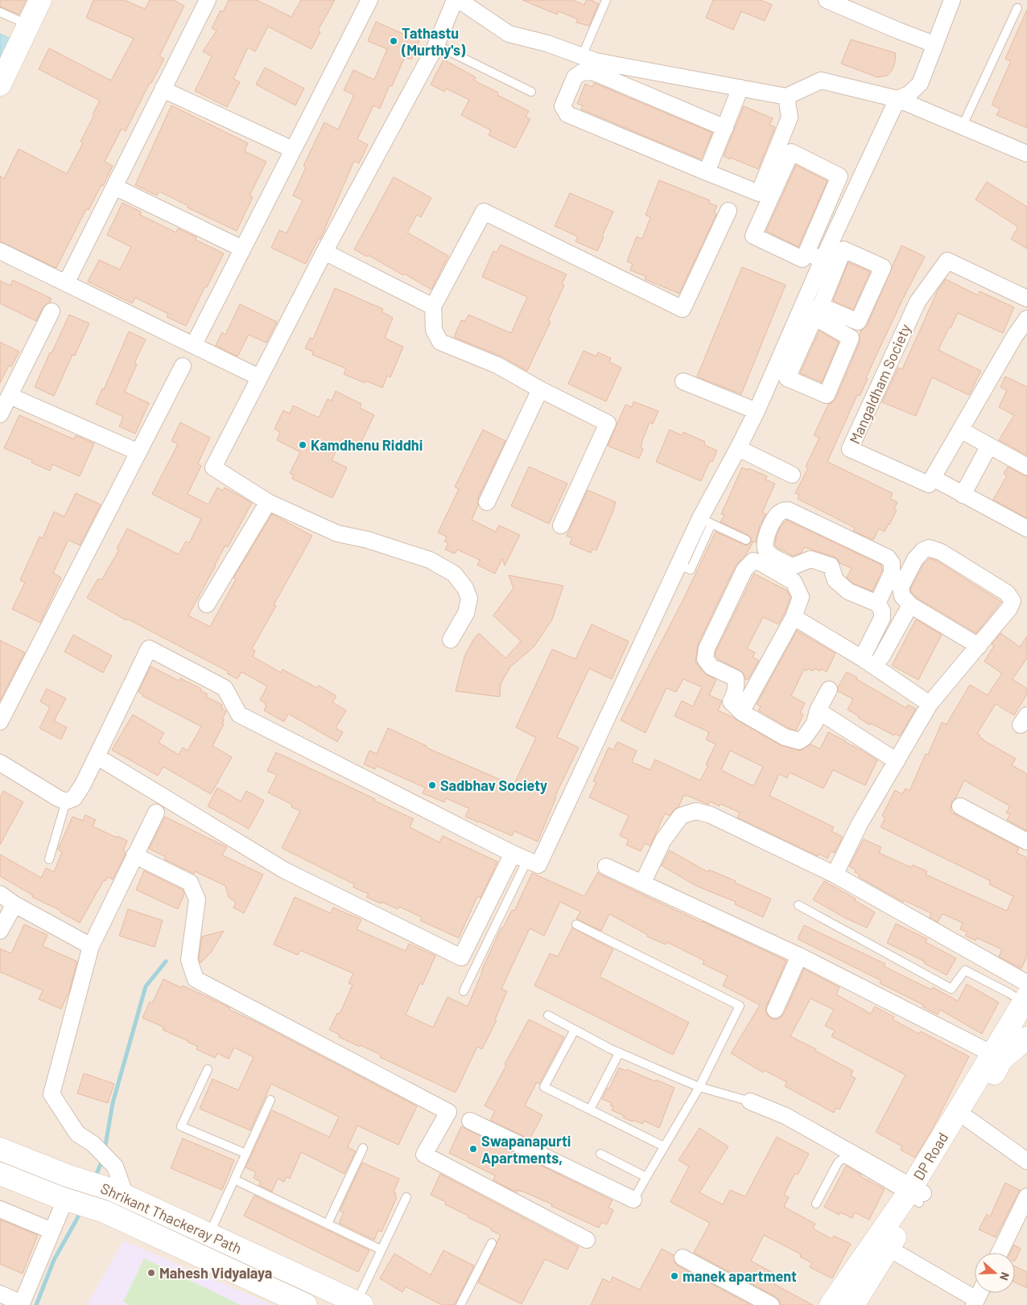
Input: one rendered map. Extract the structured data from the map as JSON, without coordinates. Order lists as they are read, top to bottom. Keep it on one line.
{"streets":{"street":["Mangaldham Society","DP Road","Shrikant Thackeray Path"]},"places":["Tathastu (Murthy's)","Kamdhenu Riddhi","Sadbhav Society","Swapanapurti Apartments,","Mahesh Vidyalaya","manek apartment"],"north":"right"}
